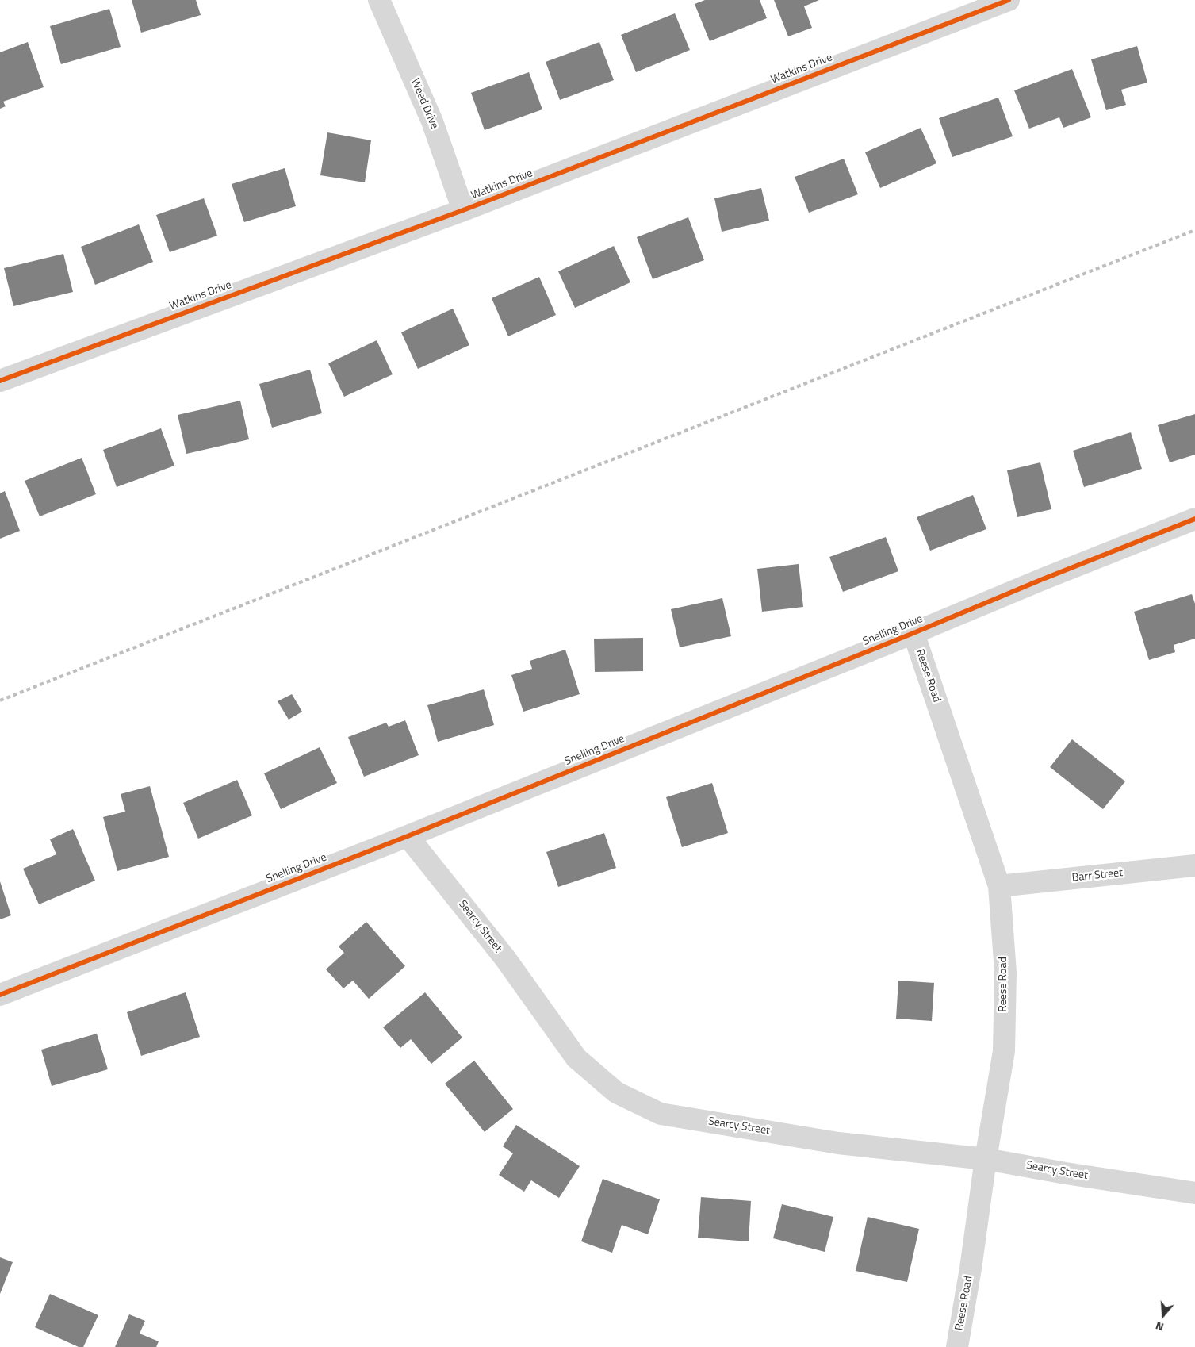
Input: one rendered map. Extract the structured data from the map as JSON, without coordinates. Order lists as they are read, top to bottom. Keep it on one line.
{"streets":{"street":["Watkins Drive","Weed Drive","Snelling Drive","Reese Road","Barr Street","Searcy Street"]},"crossings":[["Watkins Drive","Weed Drive"],["Snelling Drive","Reese Road"],["Snelling Drive","Searcy Street"],["Reese Road","Barr Street"],["Reese Road","Searcy Street"]],"north":"bottom"}
